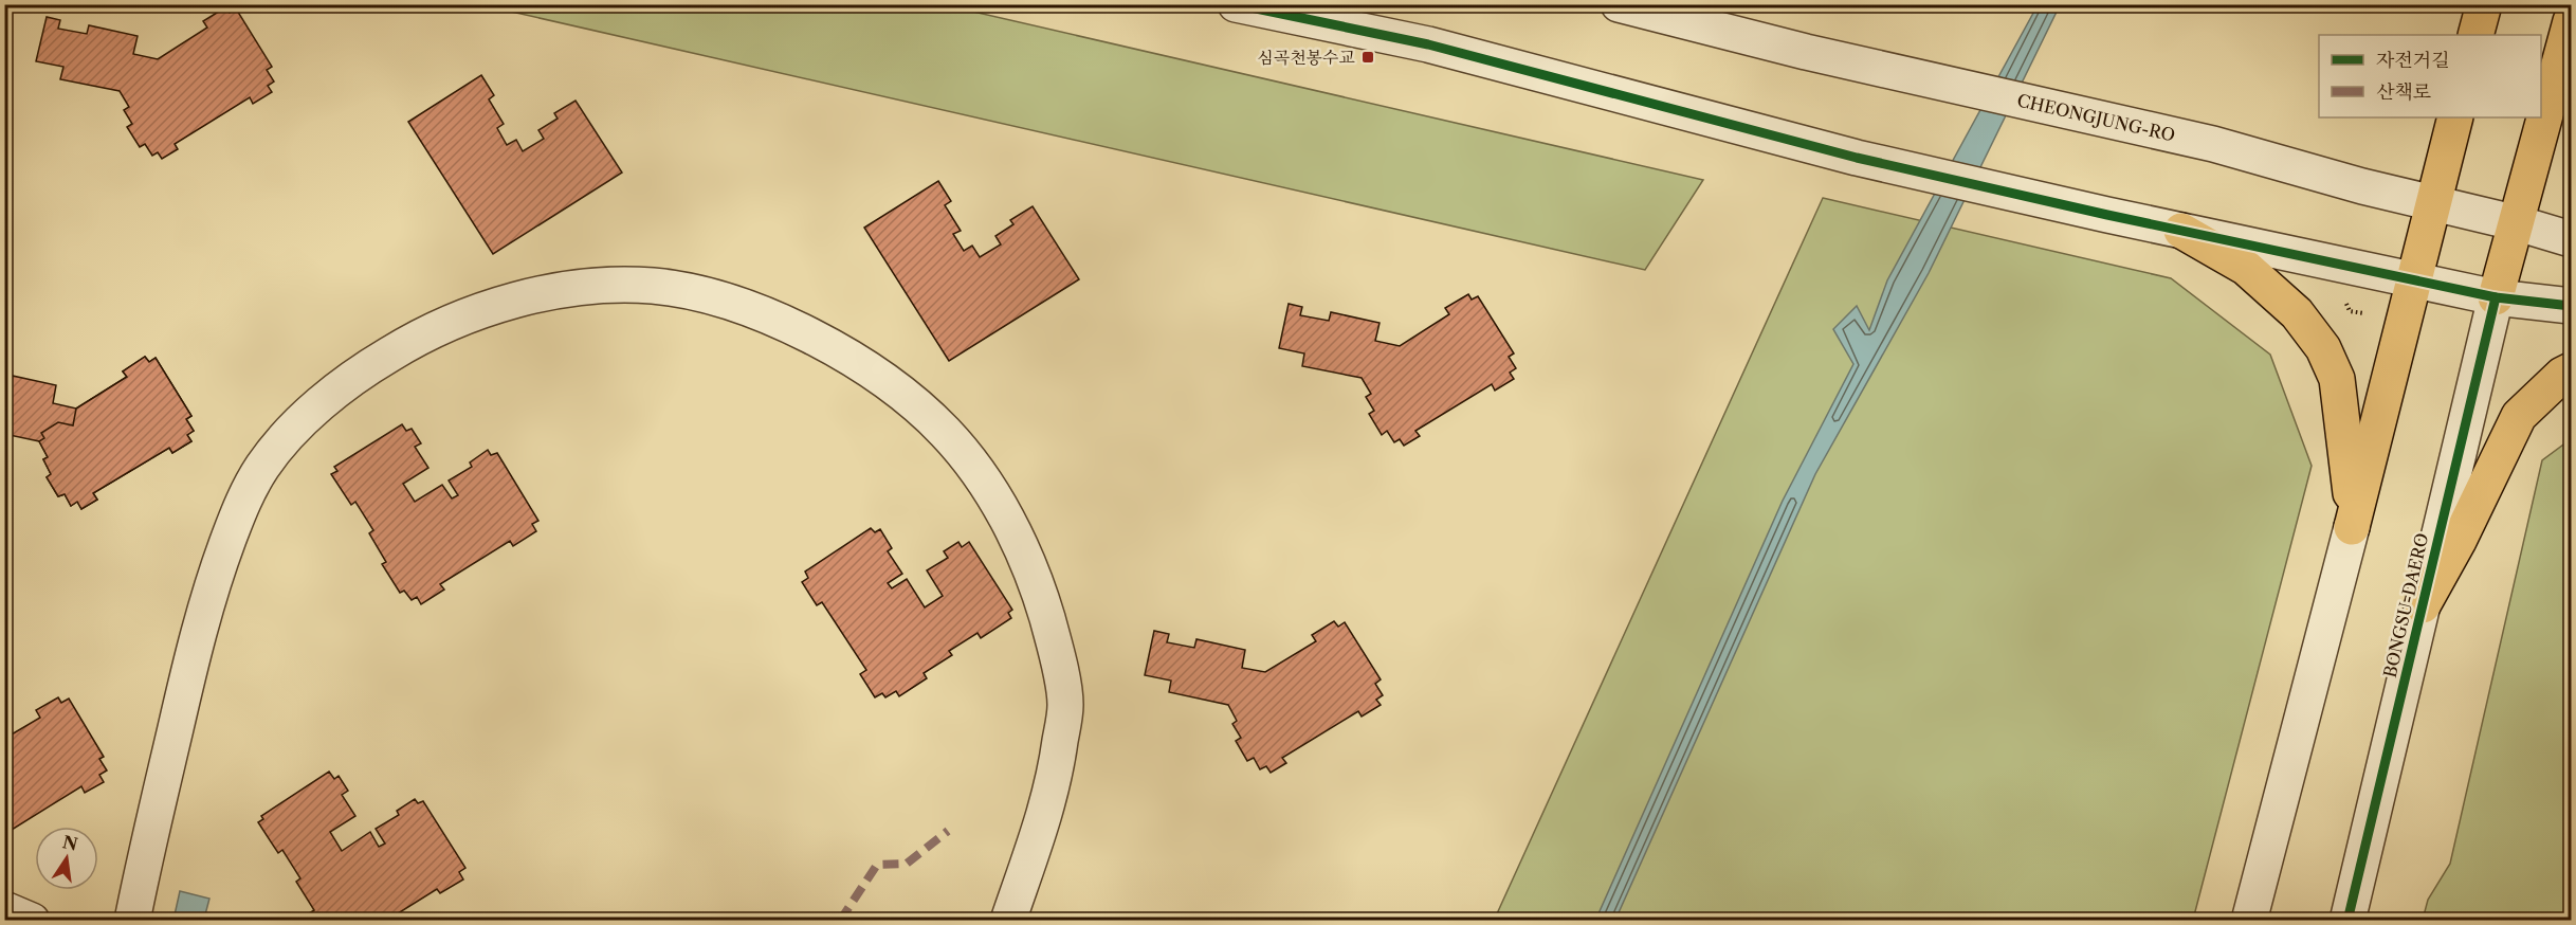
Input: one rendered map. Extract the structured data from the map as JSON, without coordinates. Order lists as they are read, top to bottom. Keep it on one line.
{"streets":{"main road":["BONGSU-DAERO"],"street":["CHEONGJUNG-RO"]},"crossings":[["CHEONGJUNG-RO","BONGSU-DAERO"]],"places":{"transit":["심곡천봉수교"]},"legend":["자전거길","산책로"],"north":"top"}
